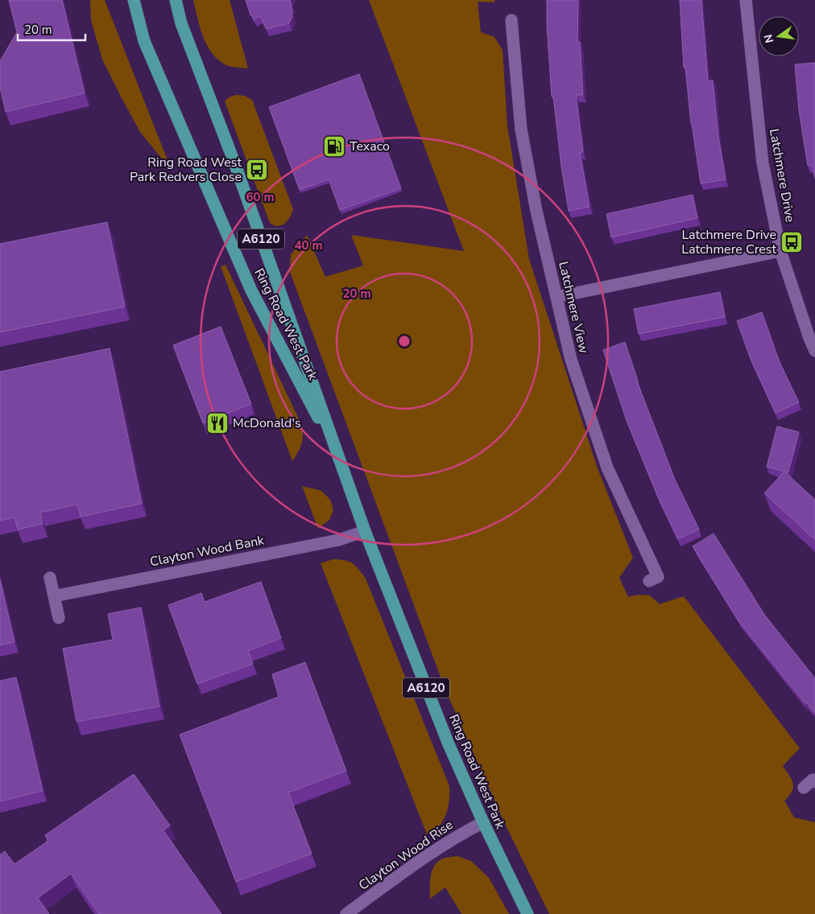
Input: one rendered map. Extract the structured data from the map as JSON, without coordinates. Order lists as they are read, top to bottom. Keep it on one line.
{"streets":{"highway":["A6120","Ring Road West Park"],"street":["Latchmere Drive","Latchmere View","Clayton Wood Bank","Clayton Wood Rise"]},"crossings":[["Ring Road West Park","Clayton Wood Bank"],["Ring Road West Park","Clayton Wood Rise"]],"places":{"fuel station":["Texaco"],"bus stop":["Ring Road West Park Redvers Close","Latchmere Drive Latchmere Crest"],"restaurant":["McDonald's"]},"scale_bar":"20 m","north":"left","rings":["60 m","40 m","20 m"]}
